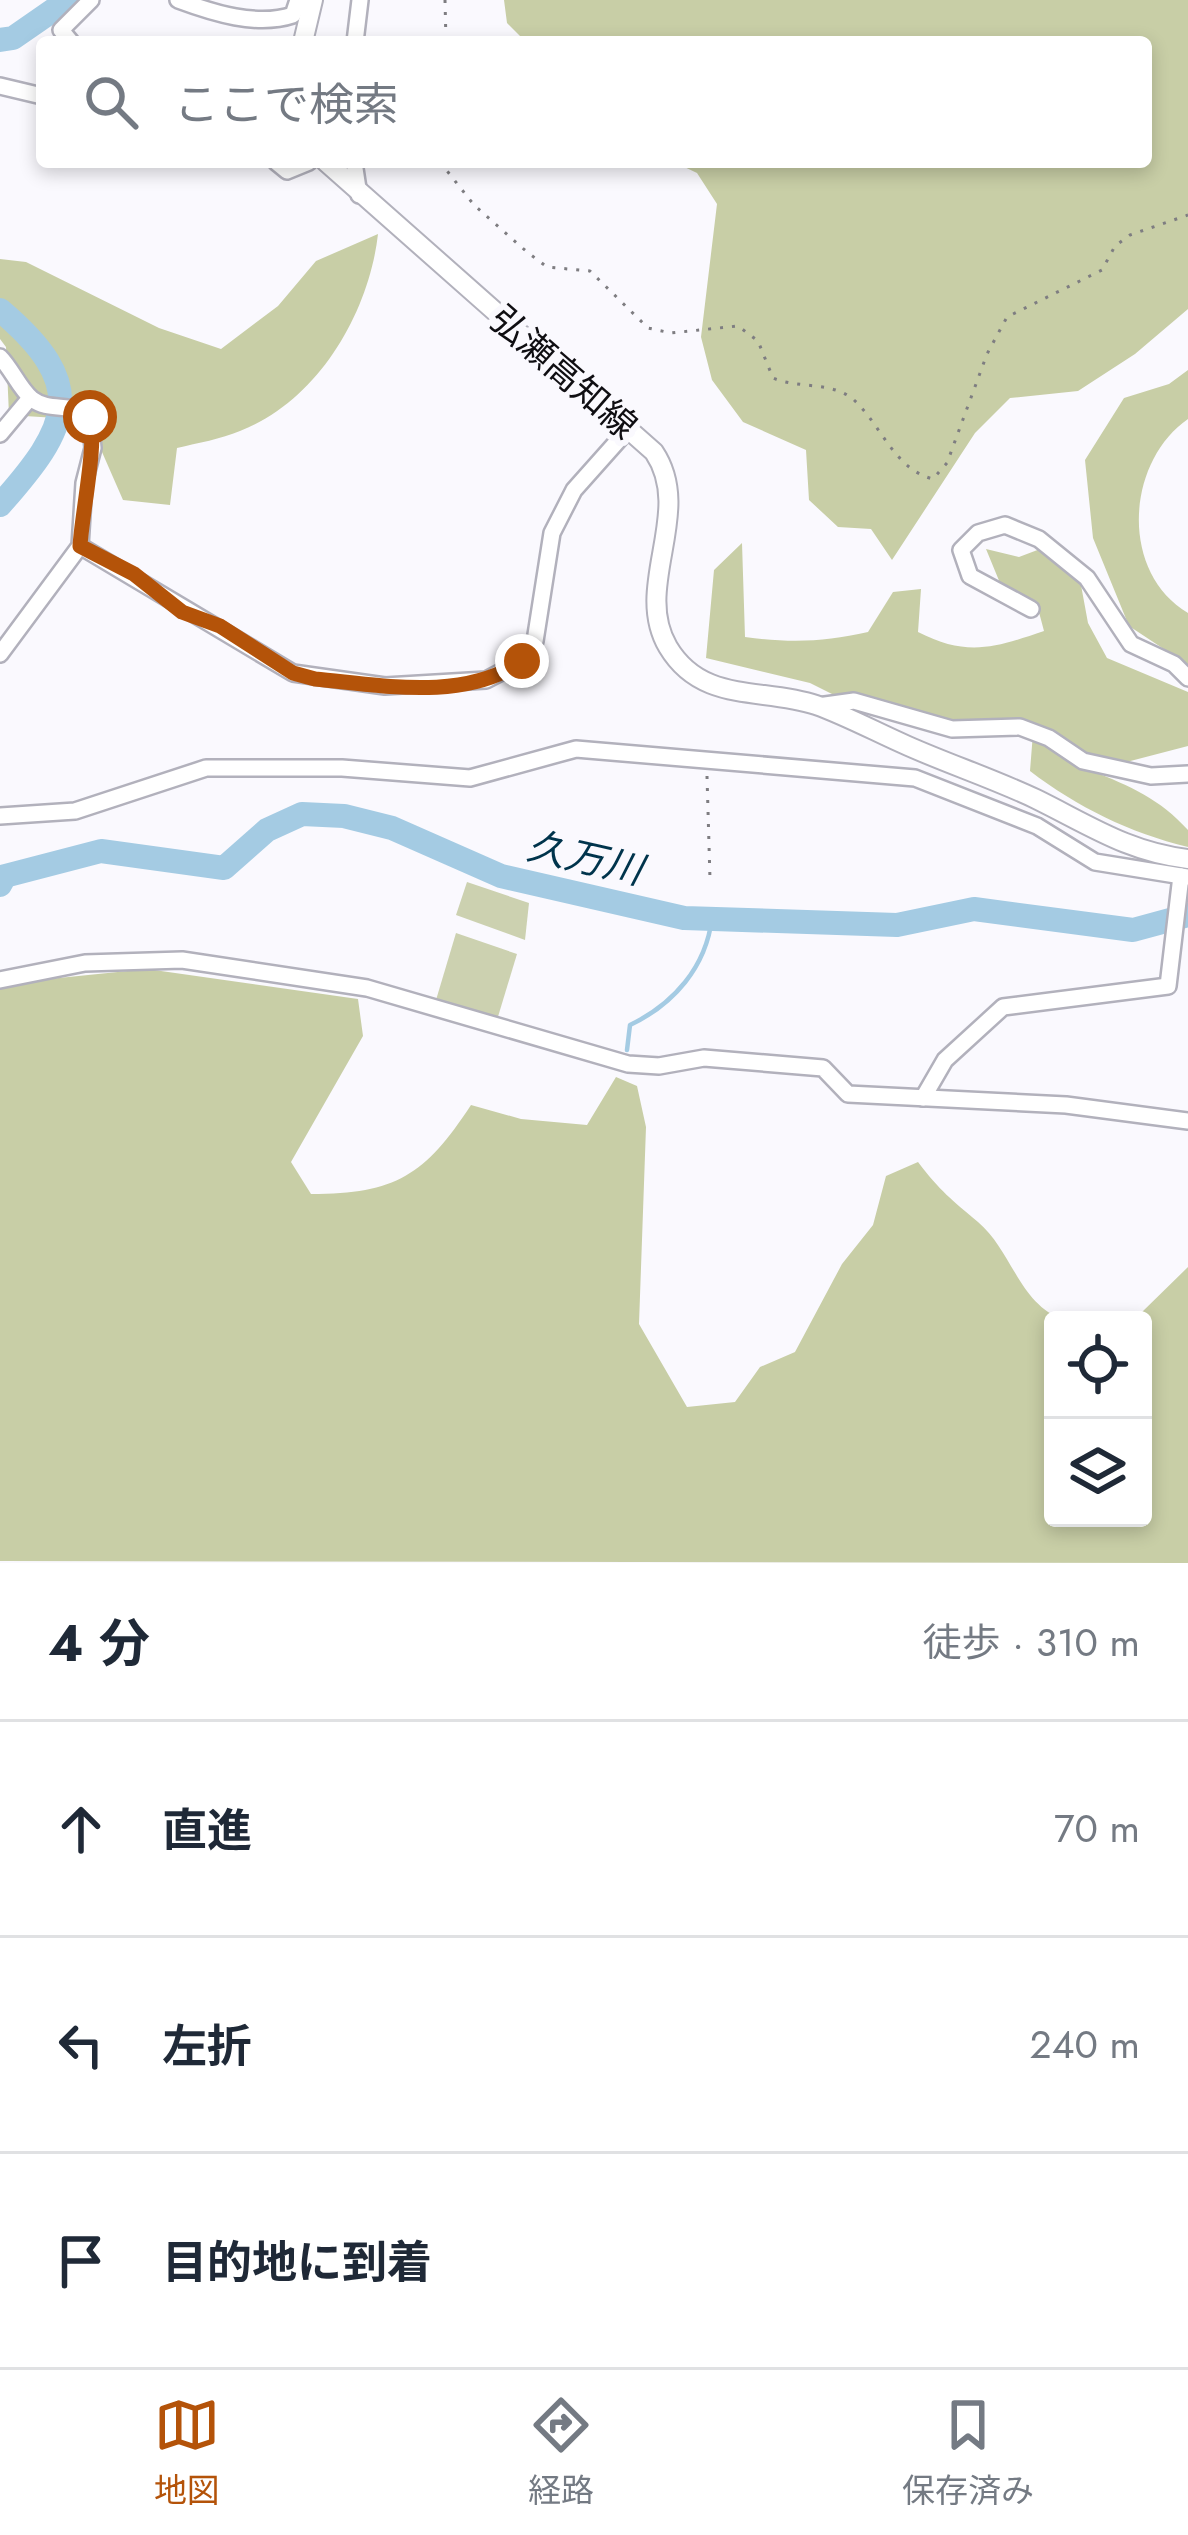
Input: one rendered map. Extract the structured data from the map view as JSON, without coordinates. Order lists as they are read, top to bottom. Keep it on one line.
{"streets":{"main road":["弘瀬高知線"]},"water":["久万川"],"page":{"search":"ここで検索","heading":["4 分","徒歩 · 310 m"],"list":[["直進","70 m"],["左折","240 m"],"目的地に到着"],"nav":["地図","経路","保存済み"]}}
